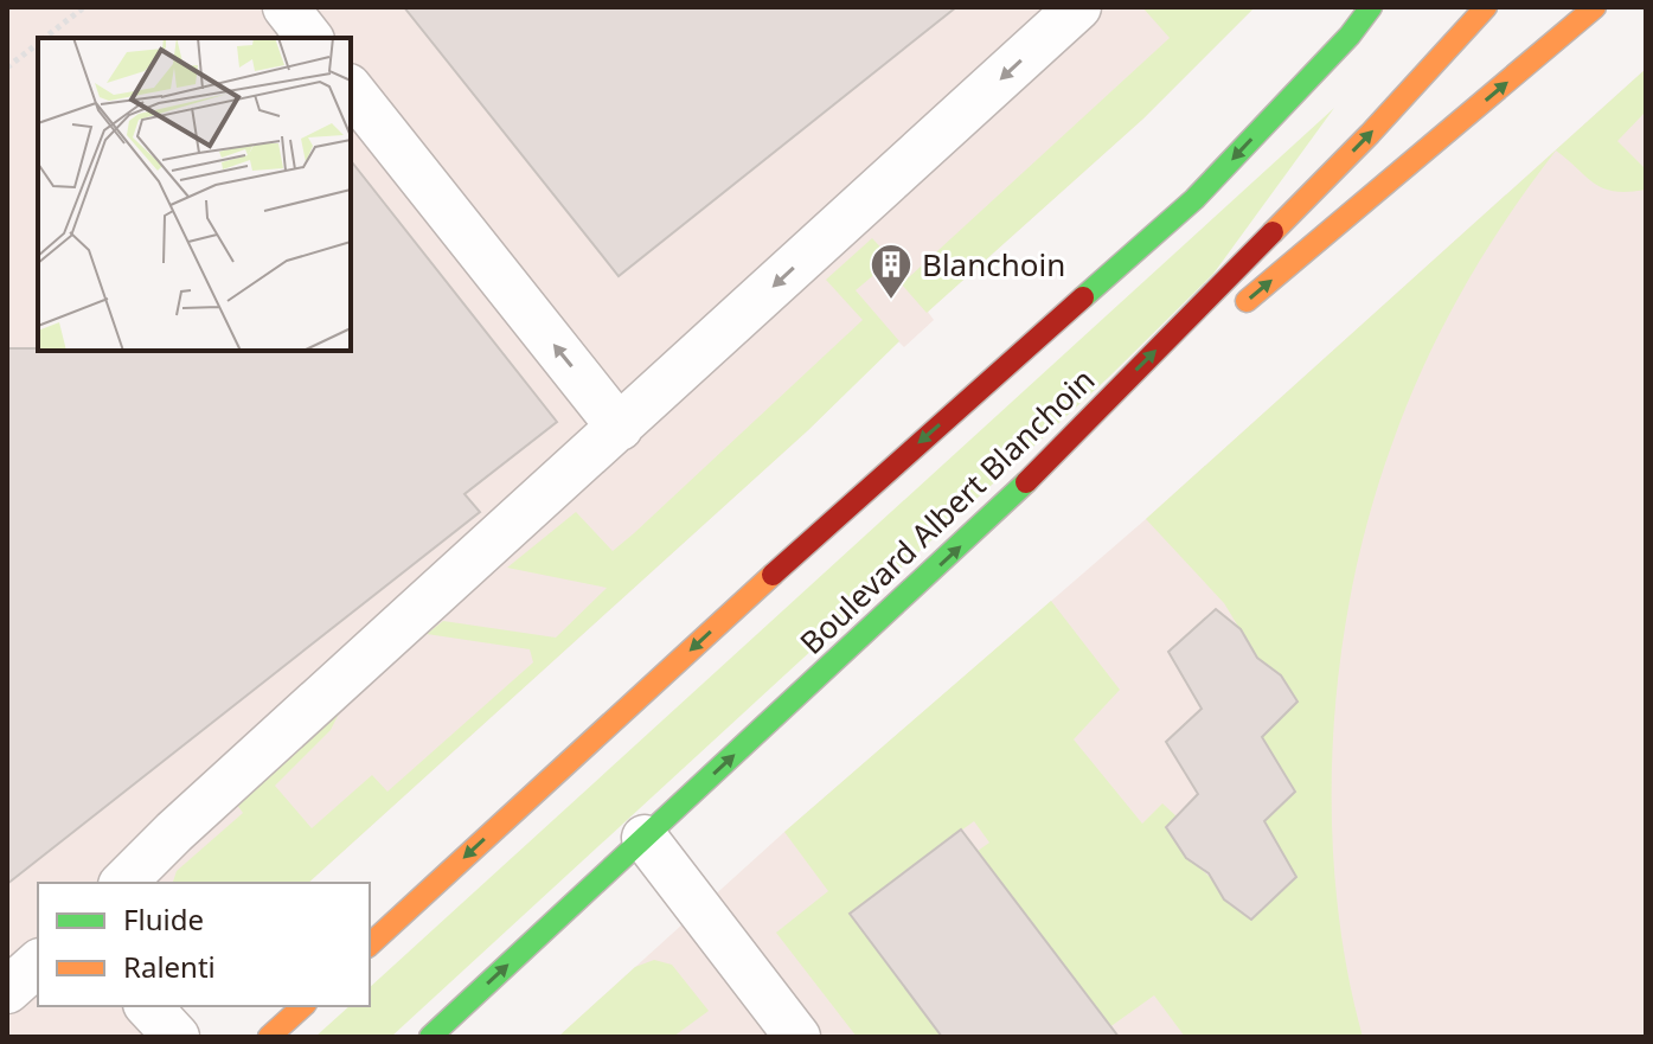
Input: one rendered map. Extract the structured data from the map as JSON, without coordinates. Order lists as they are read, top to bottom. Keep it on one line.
{"streets":{"street":["Boulevard Albert Blanchoin"]},"places":{"building":["Blanchoin"]},"legend":["Fluide","Ralenti"]}
